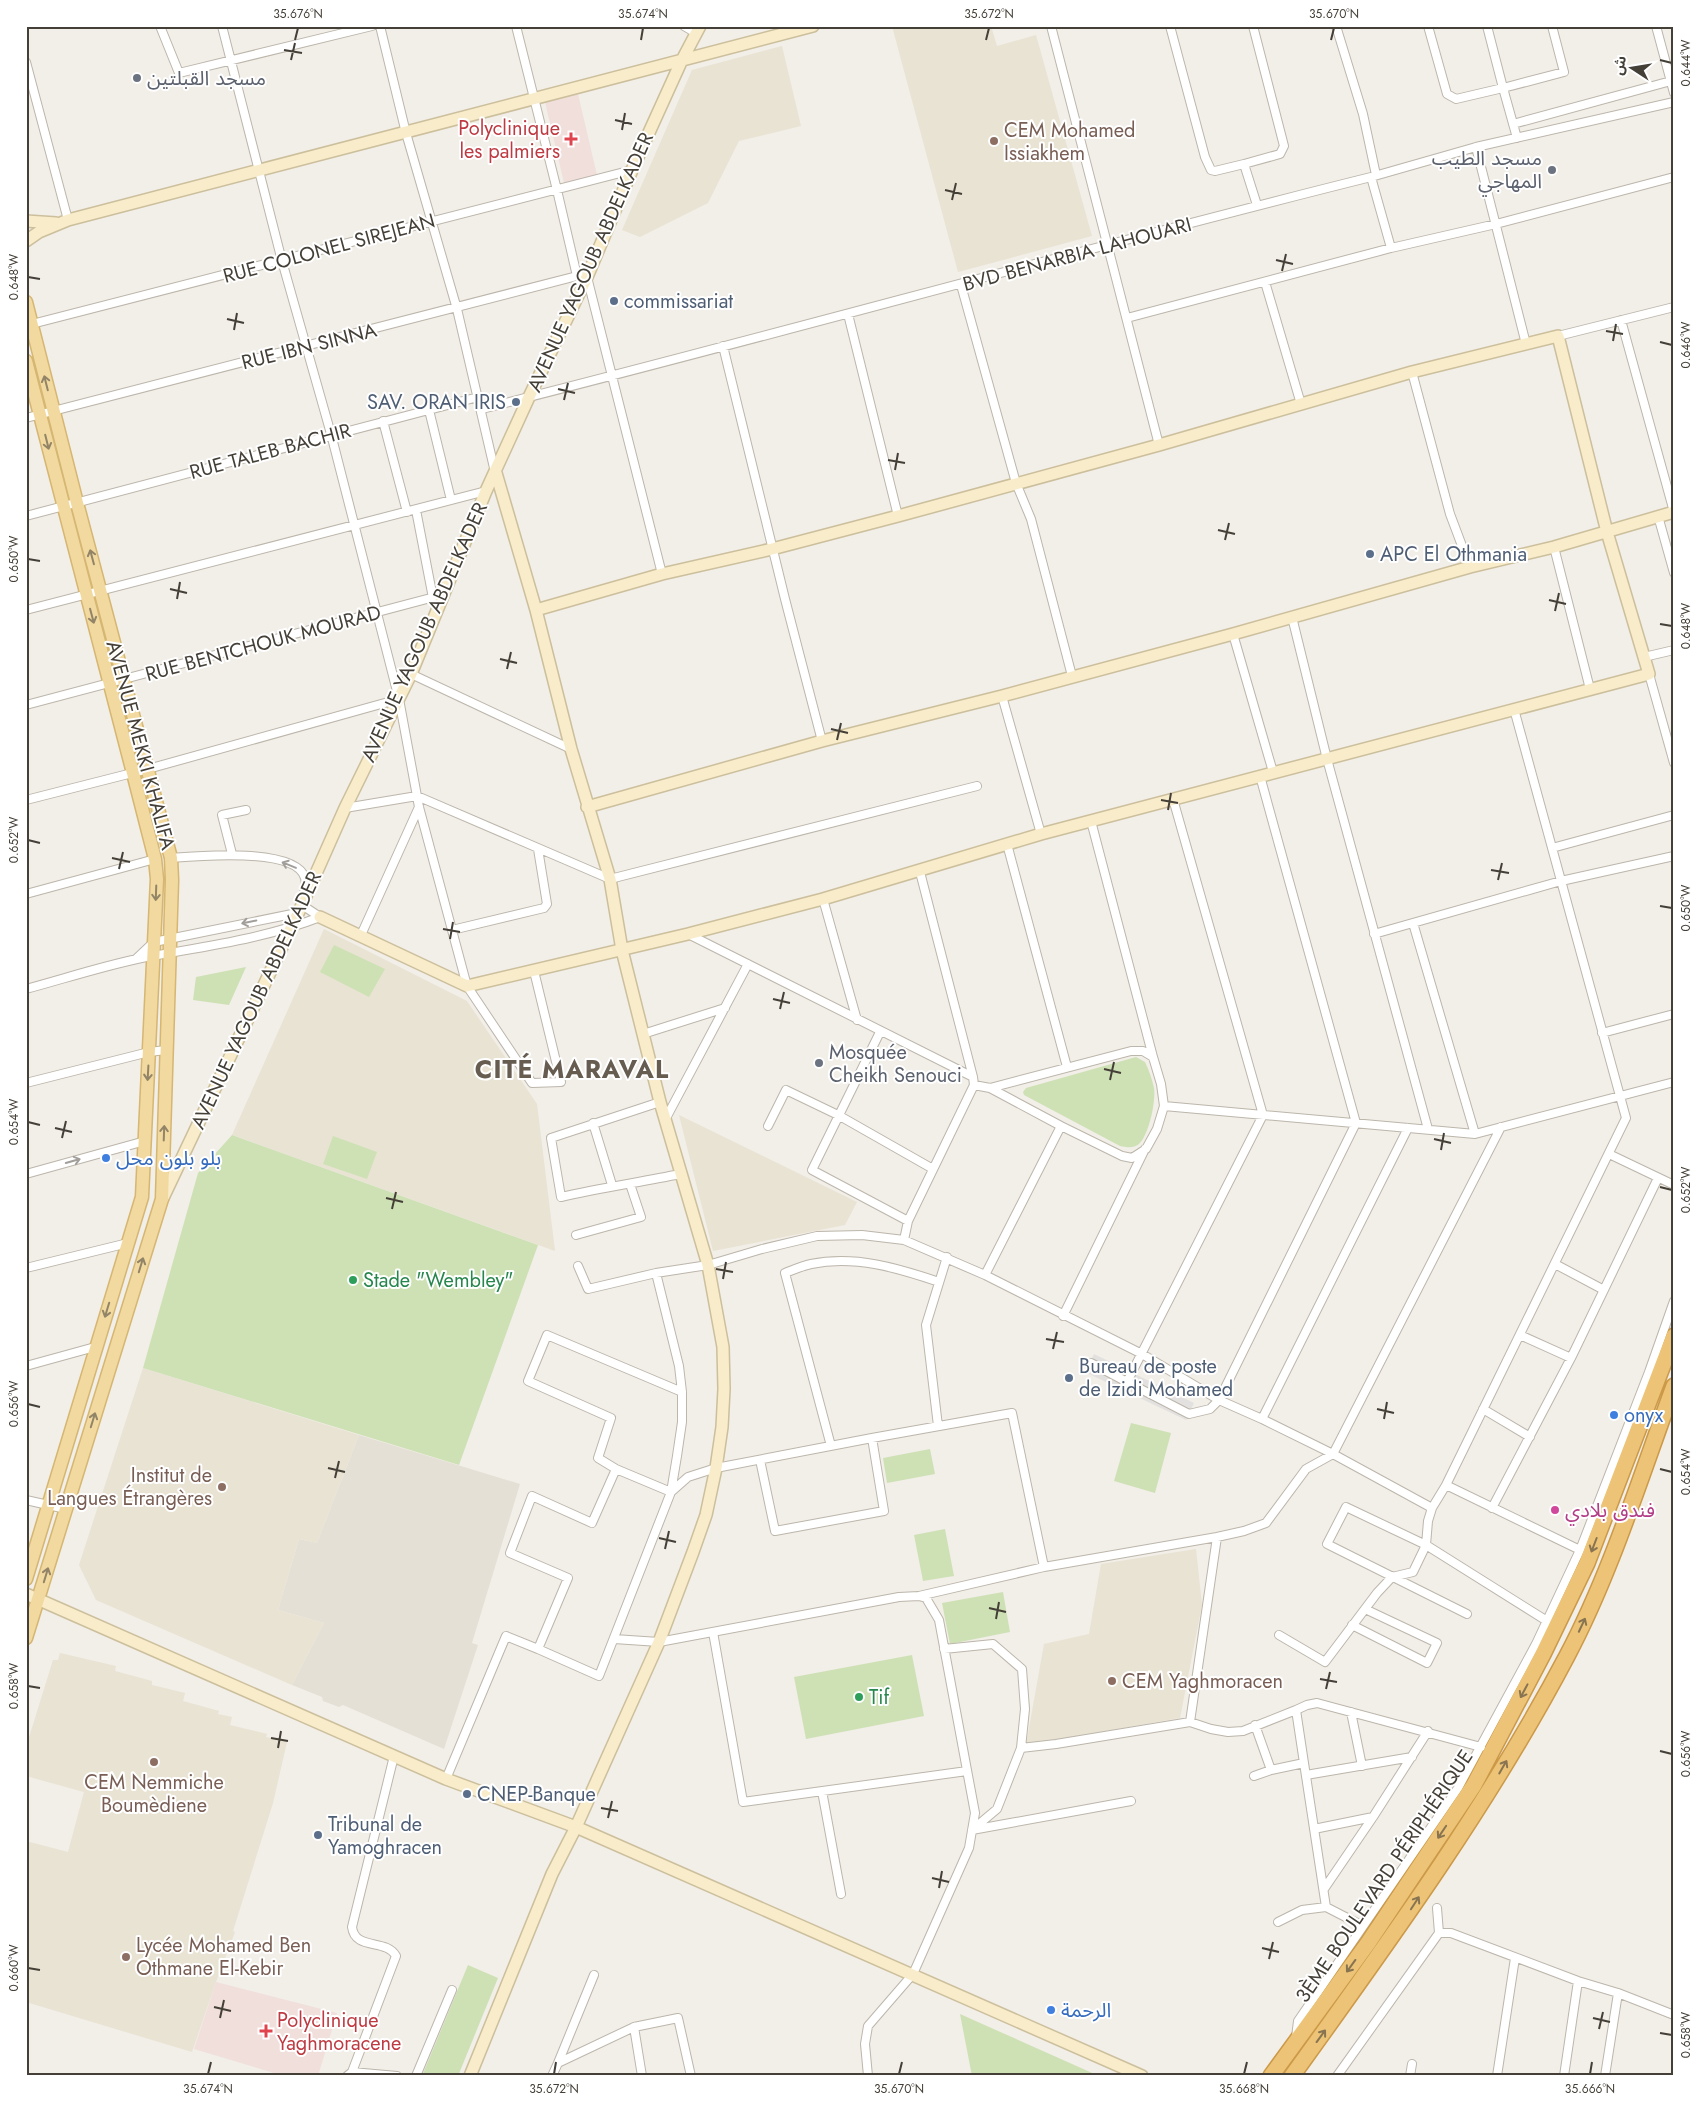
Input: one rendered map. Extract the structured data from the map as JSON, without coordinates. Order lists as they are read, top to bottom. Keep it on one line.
{"streets":{"highway":["3ÈME BOULEVARD PÉRIPHÉRIQUE"],"main road":["AVENUE MEKKI KHALIFA"],"street":["RUE COLONEL SIREJEAN","BVD BENARBIA LAHOUARI","AVENUE YAGOUB ABDELKADER","RUE IBN SINNA","RUE TALEB BACHIR","RUE BENTCHOUK MOURAD"]},"crossings":[["RUE COLONEL SIREJEAN","AVENUE YAGOUB ABDELKADER"],["RUE COLONEL SIREJEAN","AVENUE MEKKI KHALIFA"],["BVD BENARBIA LAHOUARI","AVENUE YAGOUB ABDELKADER"],["AVENUE YAGOUB ABDELKADER","RUE IBN SINNA"],["AVENUE YAGOUB ABDELKADER","RUE BENTCHOUK MOURAD"],["AVENUE YAGOUB ABDELKADER","AVENUE MEKKI KHALIFA"],["RUE IBN SINNA","AVENUE MEKKI KHALIFA"],["RUE TALEB BACHIR","AVENUE MEKKI KHALIFA"],["RUE BENTCHOUK MOURAD","AVENUE MEKKI KHALIFA"]],"districts":["CITÉ MARAVAL"],"places":{"other":["مسجد القبلتين","CEM Mohamed Issiakhem","مسجد الطيب المهاجي","commissariat","SAV. ORAN IRIS","APC El Othmania","Mosquée Cheikh Senouci","بلو بلون محل","Stade \"Wembley\"","Bureau de poste de Izidi Mohamed","onyx","Institut de Langues Étrangères","فندق بلادي","CEM Yaghmoracen","Tif","CEM Nemmiche Boumèdiene","CNEP-Banque","Tribunal de Yamoghracen","Lycée Mohamed Ben Othmane El-Kebir","الرحمة"],"health":["Polyclinique les palmiers","Polyclinique Yaghmoracene"]},"north":"left","coordinates":["35.676°N","35.674°N","35.672°N","35.670°N","0.644°W","0.648°W","0.646°W","0.650°W","0.652°W","0.654°W","0.656°W","0.658°W","0.660°W","35.668°N","35.666°N"]}
